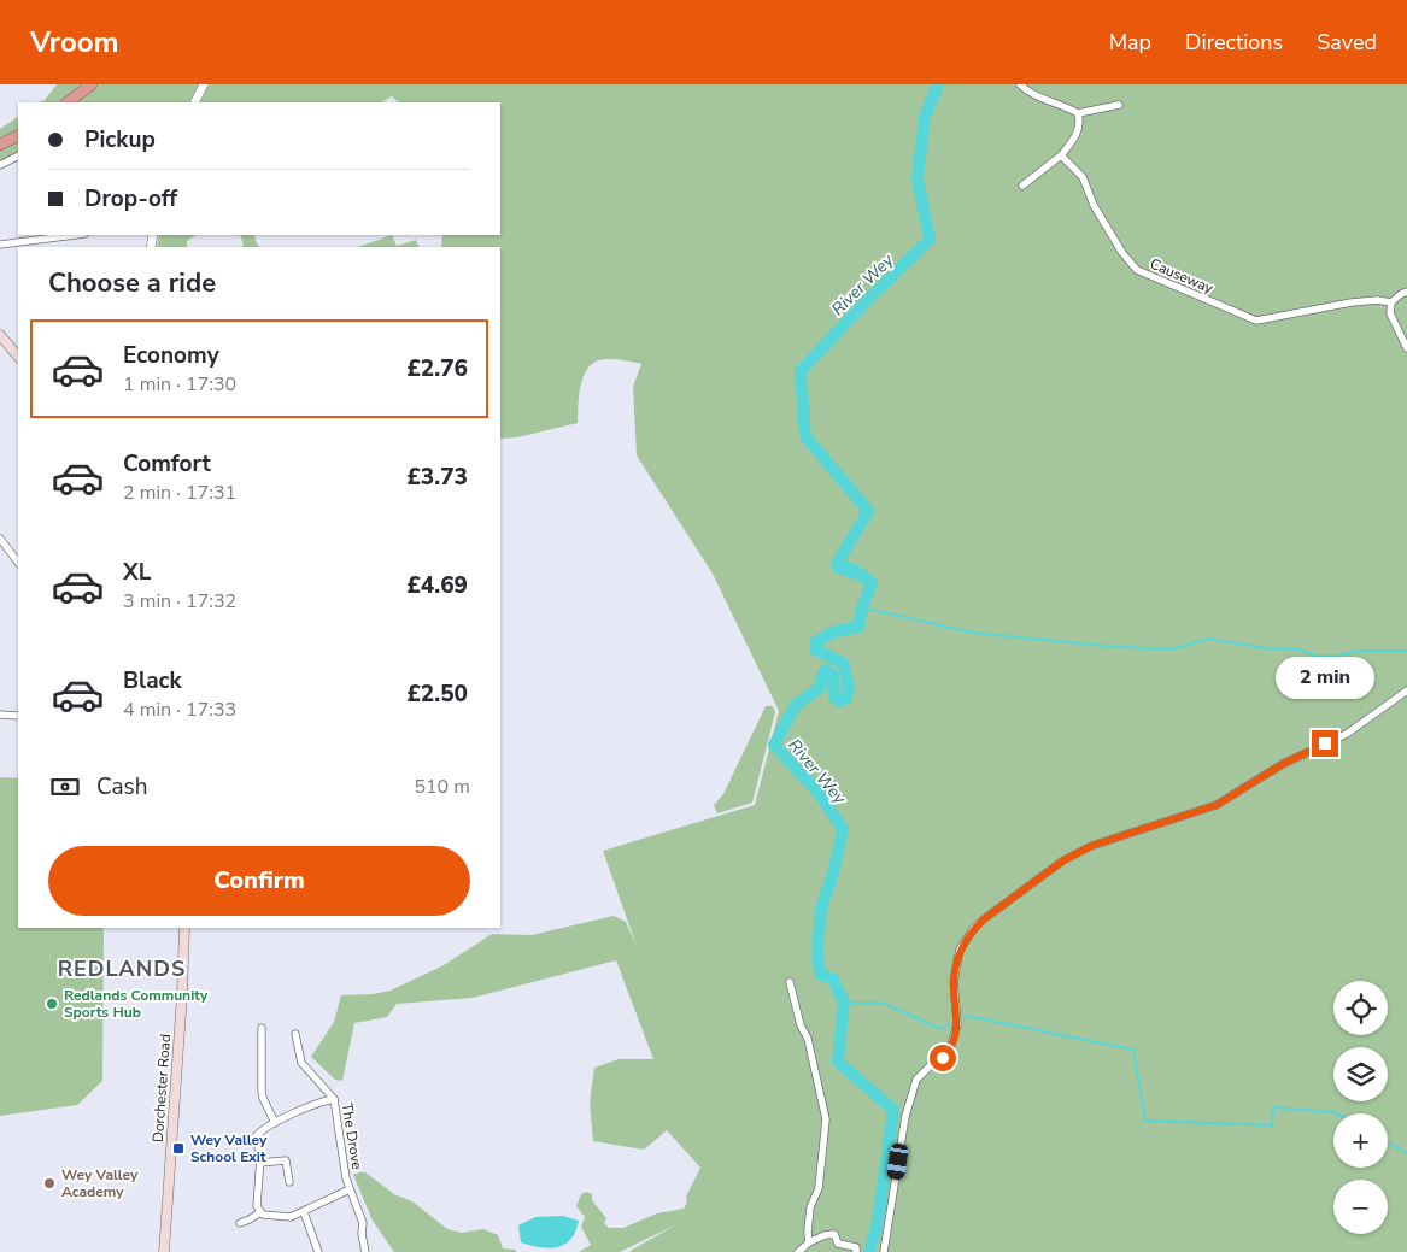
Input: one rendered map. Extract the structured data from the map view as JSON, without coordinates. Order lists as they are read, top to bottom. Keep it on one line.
{"streets":{"main road":["Dorchester Road"],"street":["Causeway","The Drove"]},"districts":["REDLANDS"],"water":["River Wey"],"places":{"other":["Redlands Community Sports Hub","Wey Valley Academy"],"transit":["Wey Valley School Exit"]},"page":{"header":"Vroom","nav":["Map","Directions","Saved"],"banner":["Pickup","Drop-off"],"heading":"Choose a ride","list":[{"name":"Economy","note":"1 min · 17:30","value":"£2.76"},{"name":"Comfort","note":"2 min · 17:31","value":"£3.73"},{"name":"XL","note":"3 min · 17:32","value":"£4.69"},{"name":"Black","note":"4 min · 17:33","value":"£2.50"}],"bubble":"2 min","pay":["Cash","510 m"],"buttons":"Confirm","map_buttons":["+","−"]}}
